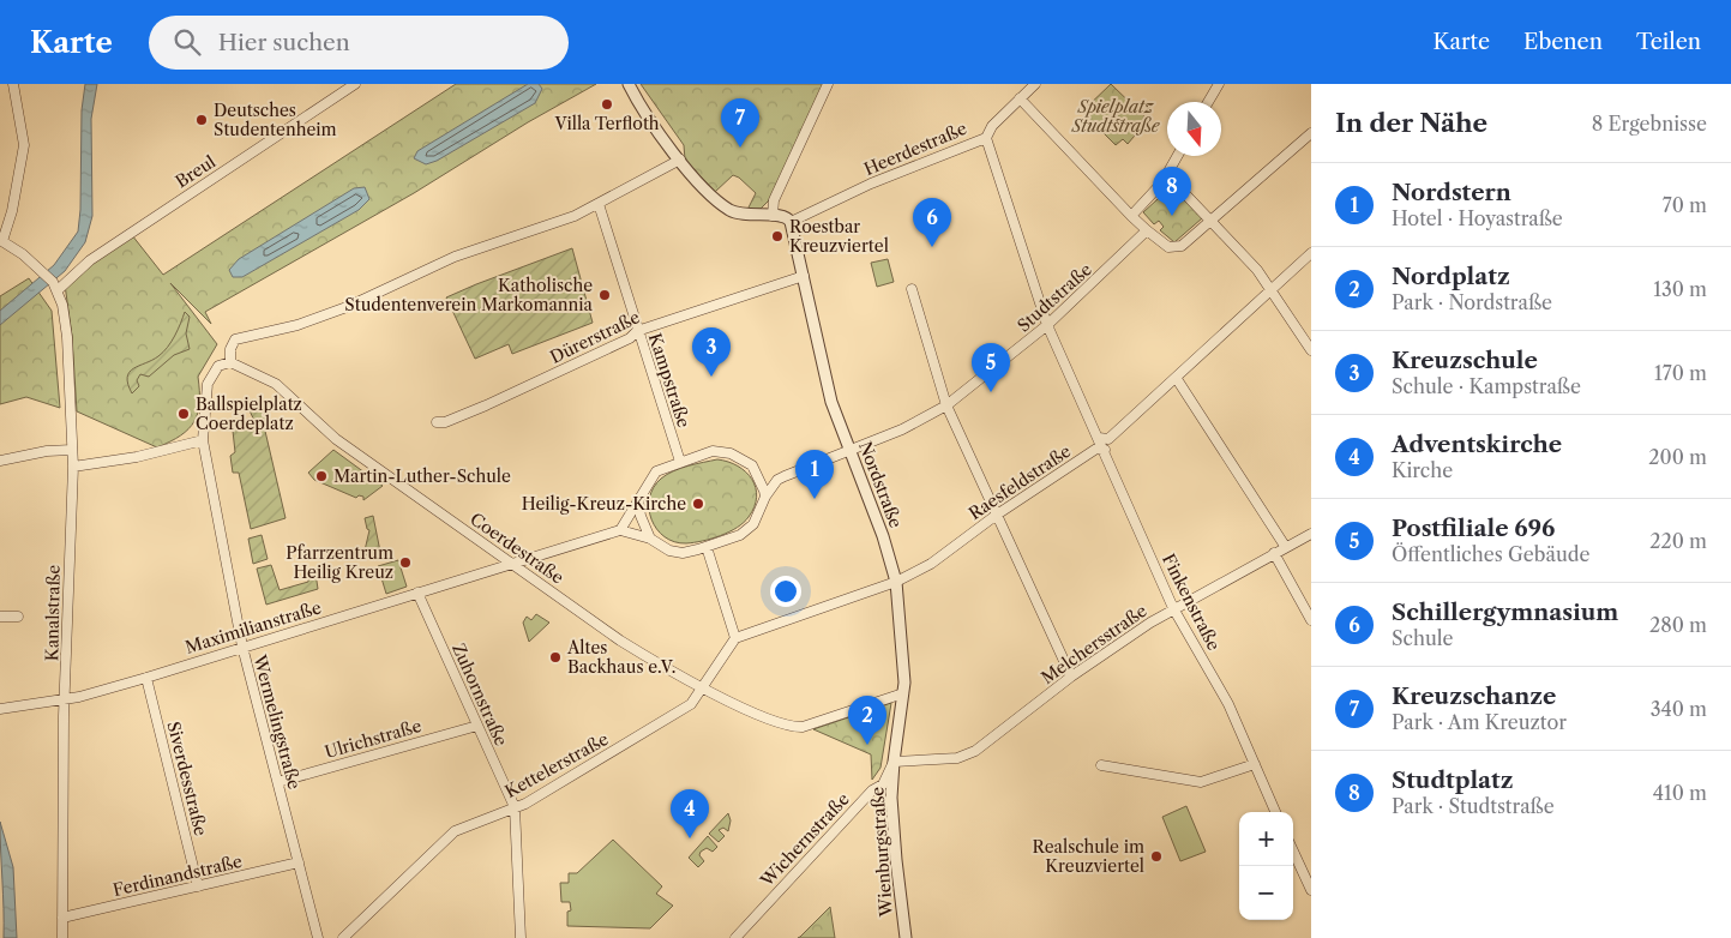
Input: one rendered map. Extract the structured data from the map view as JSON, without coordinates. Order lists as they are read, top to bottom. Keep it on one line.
{"streets":{"street":["Heerdestraße","Breul","Studtstraße","Dürerstraße","Kampstraße","Raesfeldstraße","Nordstraße","Coerdestraße","Finkenstraße","Kanalstraße","Maximilianstraße","Melchersstraße","Zuhornstraße","Wermelingstraße","Ulrichstraße","Kettelerstraße","Siverdesstraße","Wichernstraße","Wienburgstraße","Ferdinandstraße"]},"crossings":[["Heerdestraße","Nordstraße"],["Heerdestraße","Finkenstraße"],["Breul","Kanalstraße"],["Studtstraße","Kampstraße"],["Studtstraße","Nordstraße"],["Studtstraße","Finkenstraße"],["Dürerstraße","Kampstraße"],["Dürerstraße","Nordstraße"],["Raesfeldstraße","Nordstraße"],["Raesfeldstraße","Finkenstraße"],["Nordstraße","Coerdestraße"],["Nordstraße","Melchersstraße"],["Nordstraße","Wichernstraße"],["Nordstraße","Wienburgstraße"],["Coerdestraße","Maximilianstraße"],["Coerdestraße","Wermelingstraße"],["Coerdestraße","Kettelerstraße"],["Finkenstraße","Melchersstraße"],["Kanalstraße","Maximilianstraße"],["Kanalstraße","Ferdinandstraße"],["Maximilianstraße","Zuhornstraße"],["Maximilianstraße","Wermelingstraße"],["Maximilianstraße","Siverdesstraße"],["Melchersstraße","Wichernstraße"],["Melchersstraße","Wienburgstraße"],["Zuhornstraße","Ulrichstraße"],["Zuhornstraße","Kettelerstraße"],["Wermelingstraße","Ulrichstraße"],["Wermelingstraße","Ferdinandstraße"],["Siverdesstraße","Ferdinandstraße"],["Wichernstraße","Wienburgstraße"]],"parks":["Spielplatz Studtstraße"],"places":["Villa Terfloth","Deutsches Studentenheim","Roestbar Kreuzviertel","Katholische Studentenverein Markomannia","Ballspielplatz Coerdeplatz","Martin-Luther-Schule","Heilig-Kreuz-Kirche","Pfarrzentrum Heilig Kreuz","Altes Backhaus e.V.","Realschule im Kreuzviertel"],"north":"bottom","page":{"header":"Karte","search":"Hier suchen","nav":["Karte","Ebenen","Teilen"],"heading":["In der Nähe","8 Ergebnisse"],"pins":["7","8","6","3","5","1","2","4"],"list":[{"mark":"1","name":"Nordstern","note":"Hotel · Hoyastraße","value":"70 m"},{"mark":"2","name":"Nordplatz","note":"Park · Nordstraße","value":"130 m"},{"mark":"3","name":"Kreuzschule","note":"Schule · Kampstraße","value":"170 m"},{"mark":"4","name":"Adventskirche","note":"Kirche","value":"200 m"},{"mark":"5","name":"Postfiliale 696","note":"Öffentliches Gebäude","value":"220 m"},{"mark":"6","name":"Schillergymnasium","note":"Schule","value":"280 m"},{"mark":"7","name":"Kreuzschanze","note":"Park · Am Kreuztor","value":"340 m"},{"mark":"8","name":"Studtplatz","note":"Park · Studtstraße","value":"410 m"}],"map_buttons":["+","−"]}}
